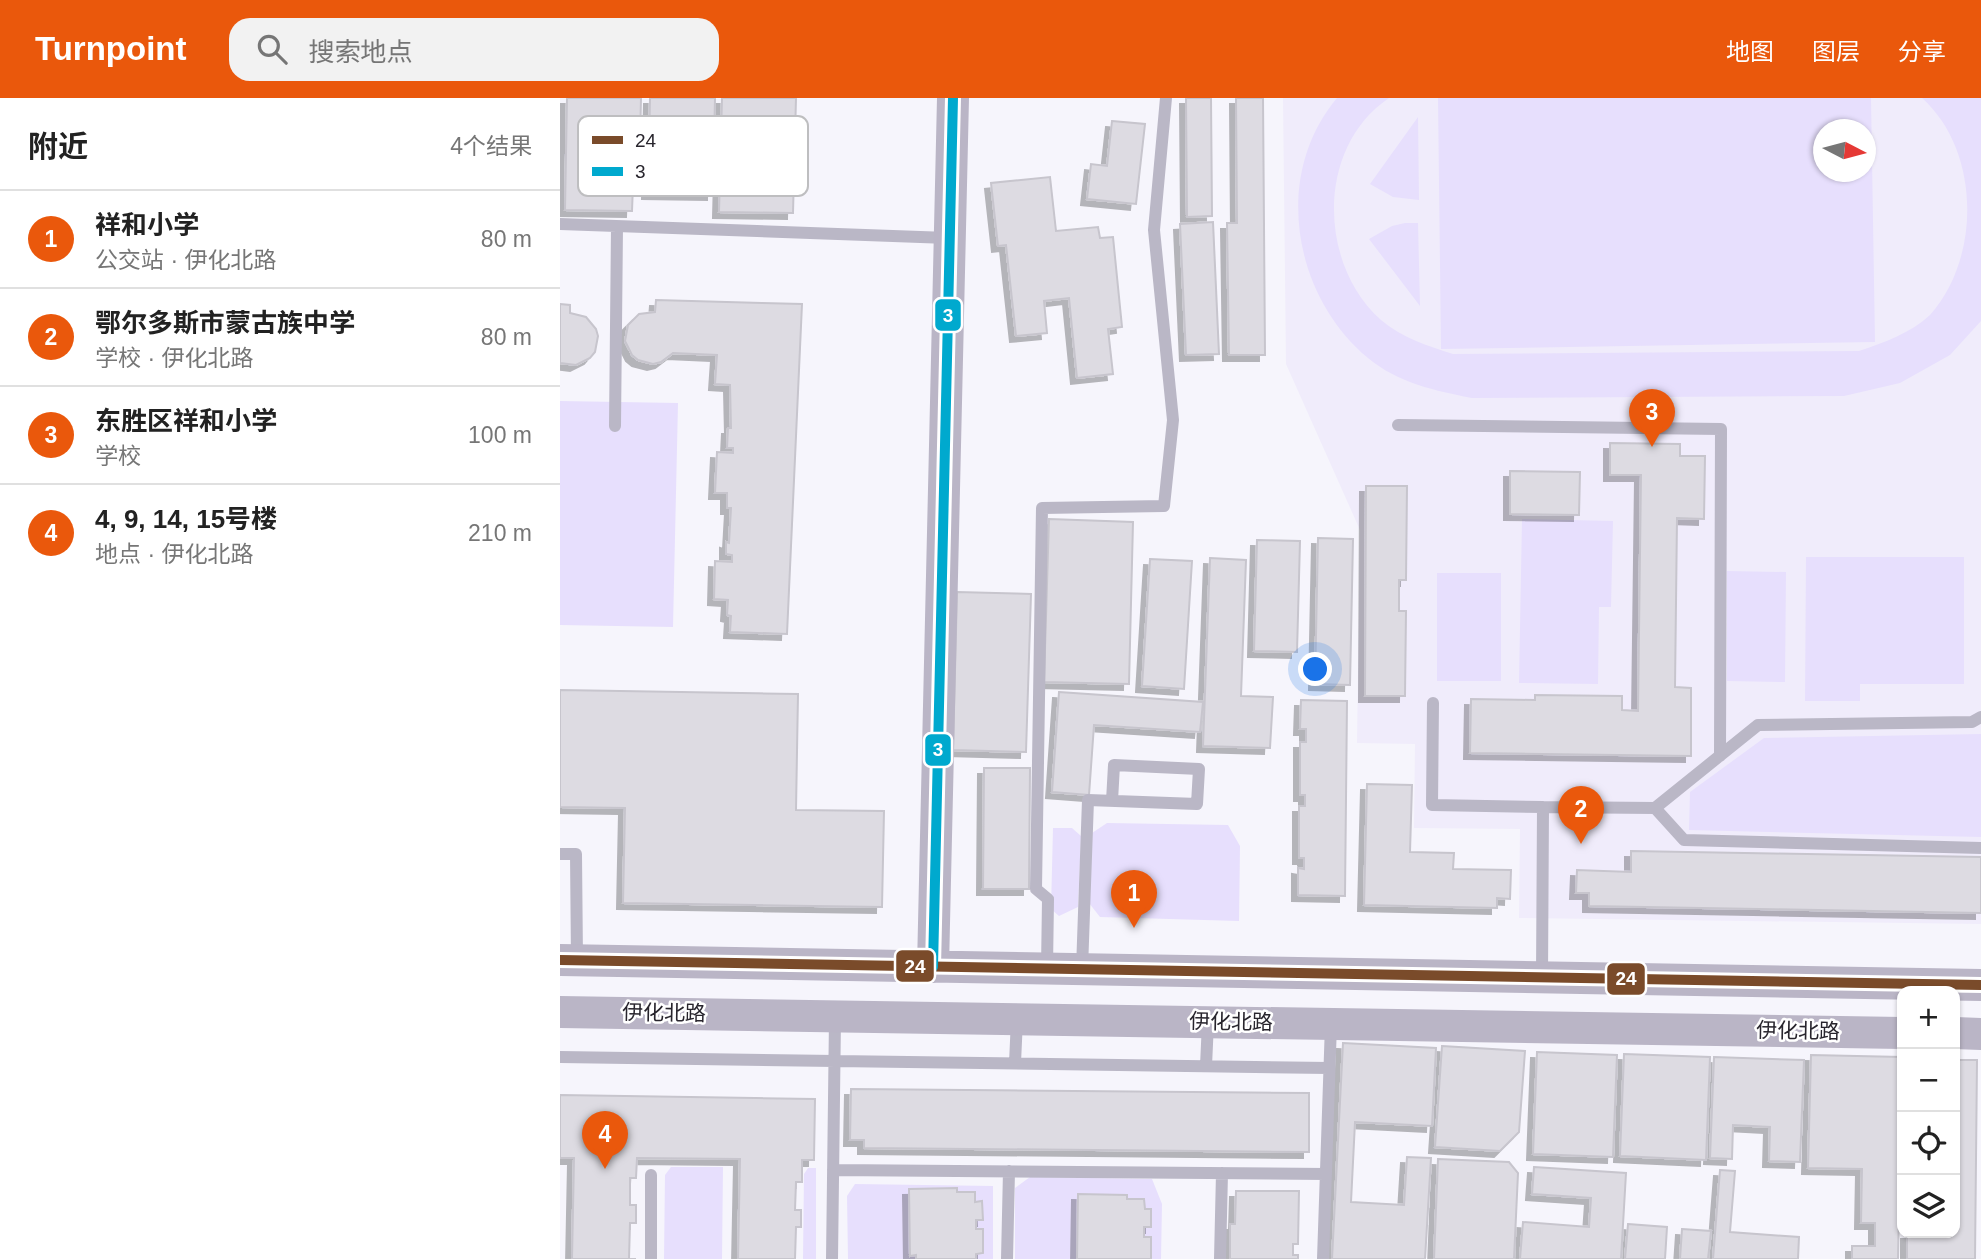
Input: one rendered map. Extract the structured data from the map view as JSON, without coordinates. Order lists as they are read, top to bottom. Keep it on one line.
{"streets":{"street":["伊化北路"]},"lines":["transit line 3","transit line 24"],"legend":["24","3"],"north":"right","page":{"header":"Turnpoint","search":"搜索地点","nav":["地图","图层","分享"],"heading":["附近","4个结果"],"list":[{"mark":"1","name":"祥和小学","note":"公交站 · 伊化北路","value":"80 m"},{"mark":"2","name":"鄂尔多斯市蒙古族中学","note":"学校 · 伊化北路","value":"80 m"},{"mark":"3","name":"东胜区祥和小学","note":"学校","value":"100 m"},{"mark":"4","name":"4, 9, 14, 15号楼","note":"地点 · 伊化北路","value":"210 m"}],"pins":["3","2","1","4"],"map_buttons":["+","−"]}}
